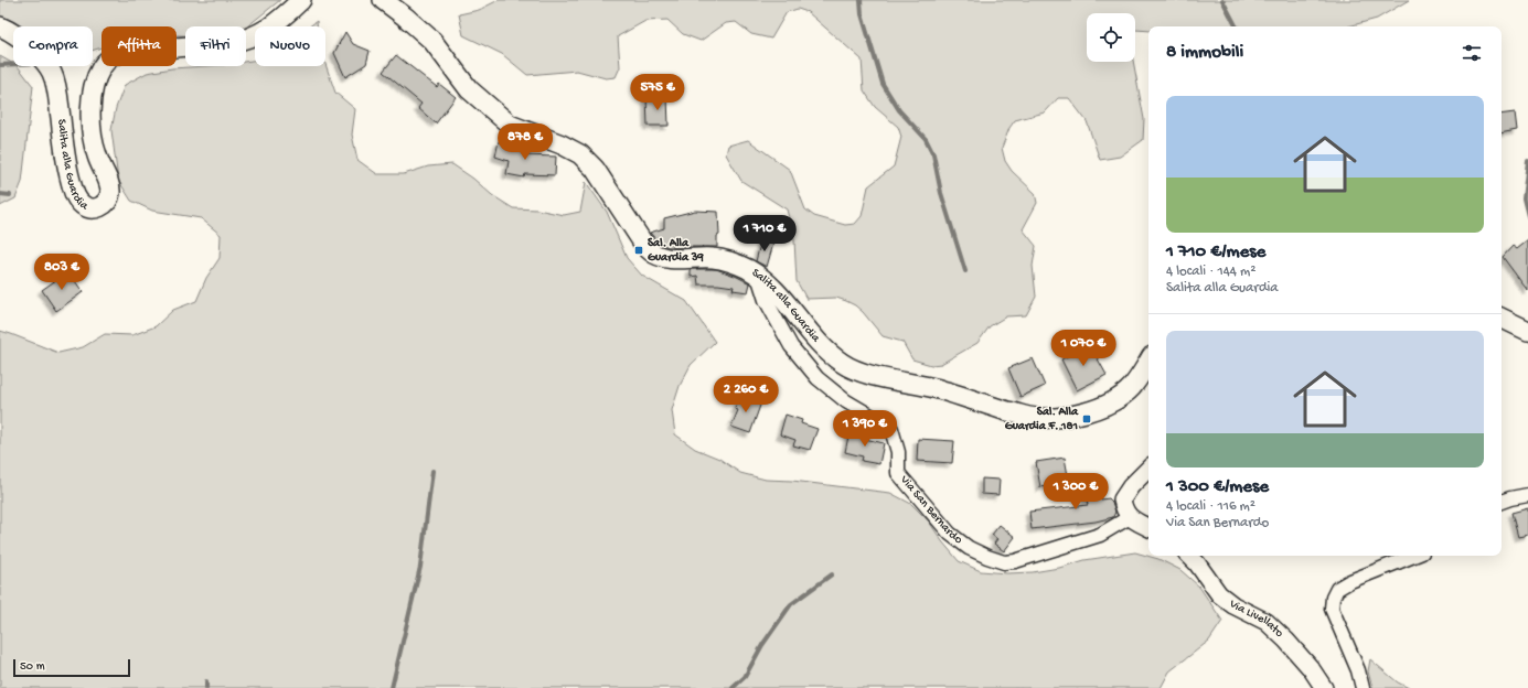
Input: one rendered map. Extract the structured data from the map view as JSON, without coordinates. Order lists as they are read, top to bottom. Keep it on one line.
{"streets":{"main road":["Salita alla Guardia"],"street":["Via San Bernardo","Via Livellato"]},"crossings":[["Salita alla Guardia","Via San Bernardo"]],"places":{"transit":["Sal. Alla Guardia 39","Sal. Alla Guardia F. 181"]},"scale_bar":"50 m","page":{"chip":["Compra","Affitta","Filtri","Nuovo"],"heading":"8 immobili","price":["575 €","878 €","1 710 €","803 €","1 070 €","2 260 €","1 390 €","1 300 €"],"list":[{"name":"1 710 €/mese","note":"4 locali · 144 m² · Salita alla Guardia"},{"name":"1 300 €/mese","note":"4 locali · 116 m² · Via San Bernardo"}],"scale":"50 m"}}
